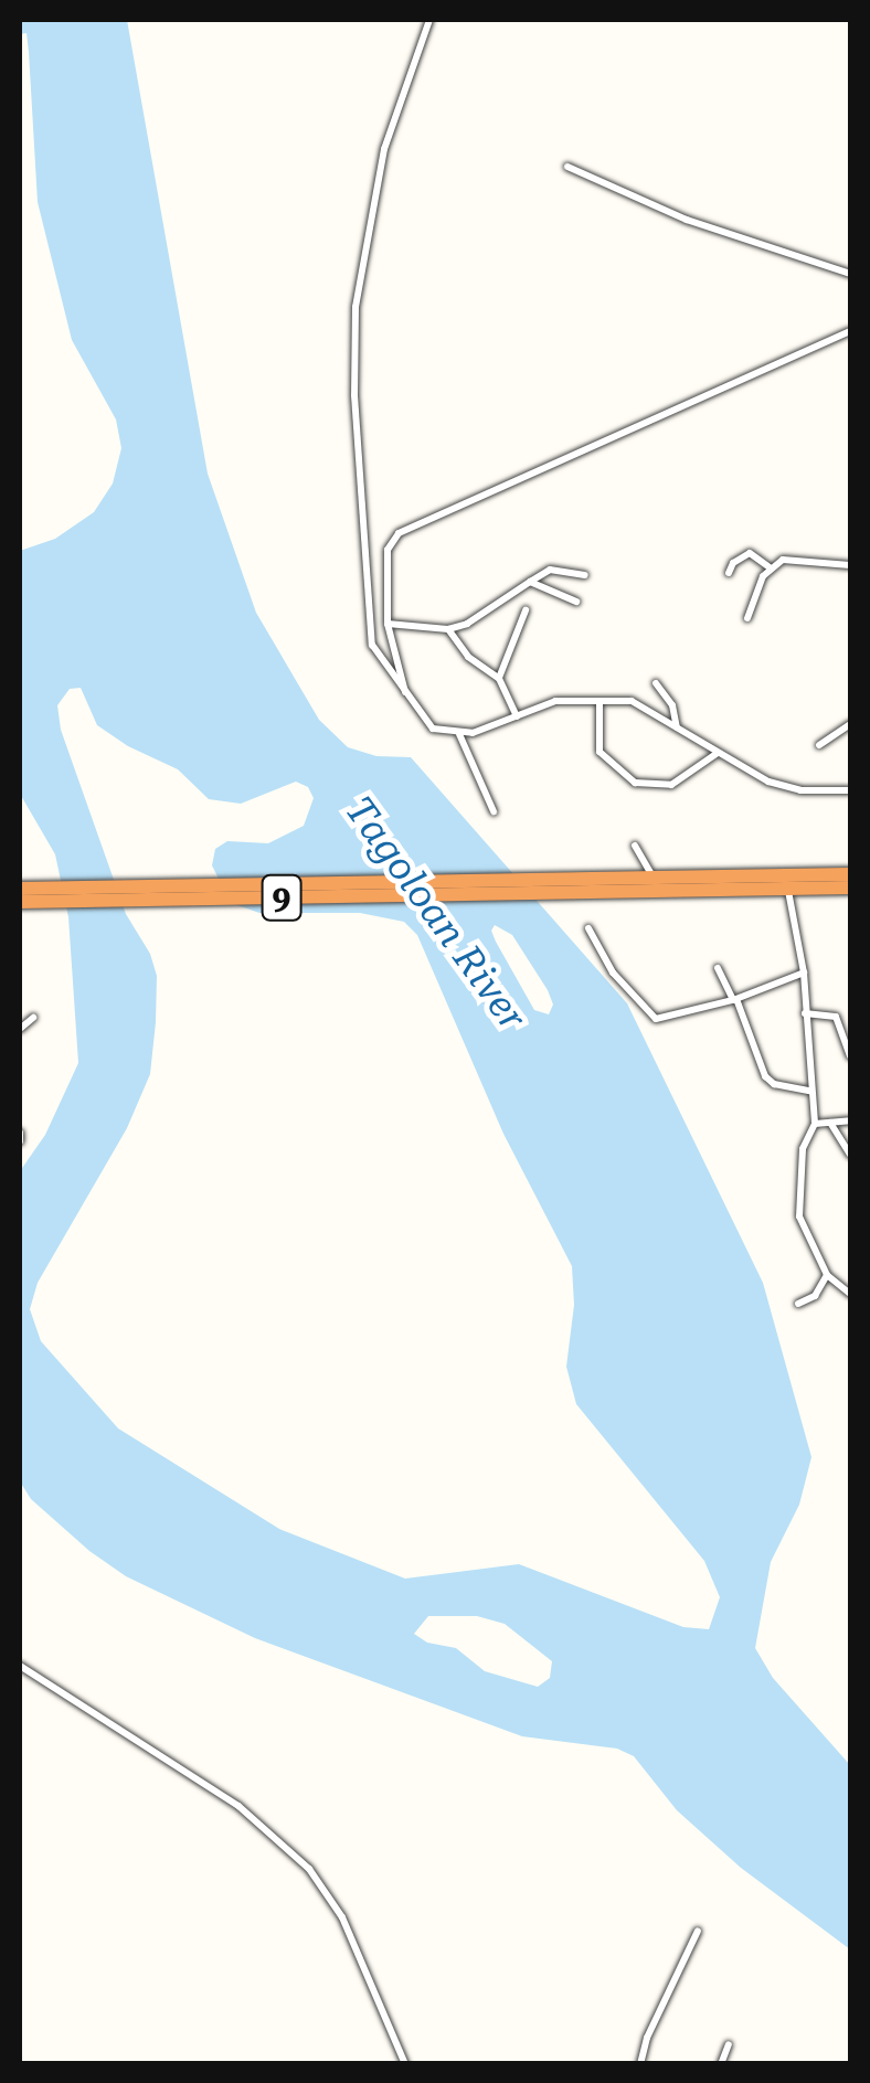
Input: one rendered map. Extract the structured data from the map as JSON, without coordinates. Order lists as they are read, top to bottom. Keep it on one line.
{"streets":{"highway":["9"]},"water":["Tagoloan River"]}
